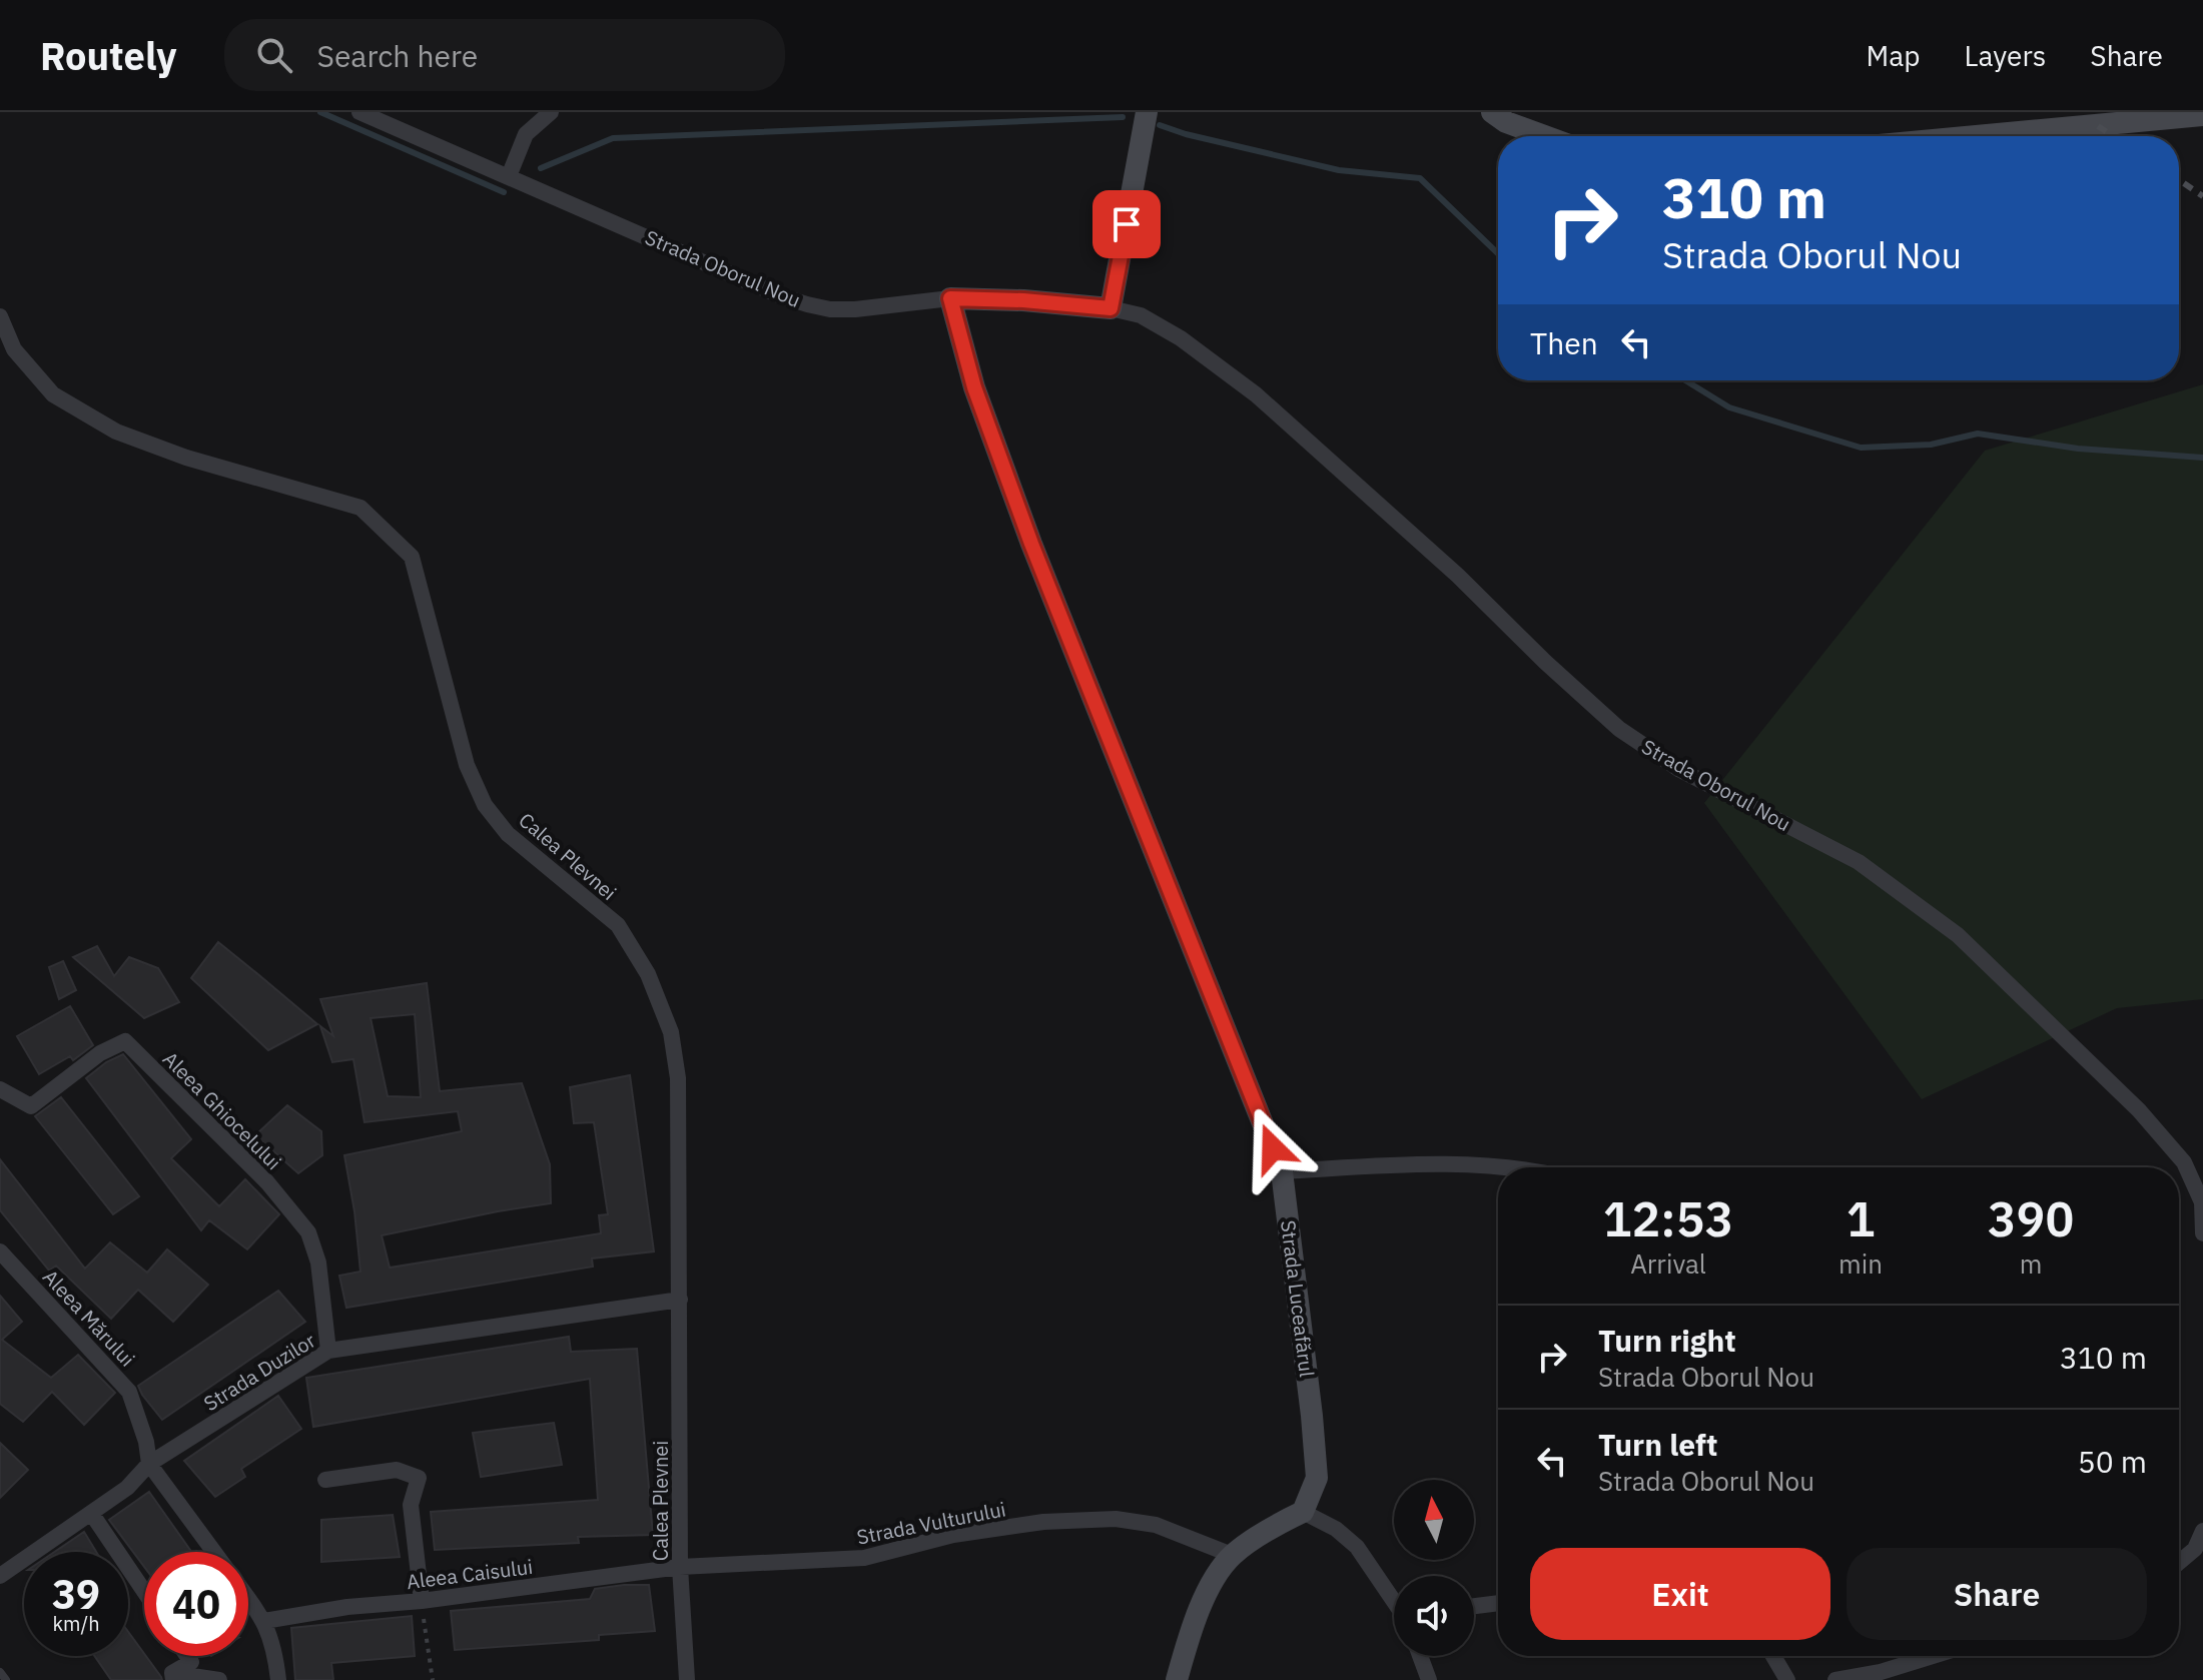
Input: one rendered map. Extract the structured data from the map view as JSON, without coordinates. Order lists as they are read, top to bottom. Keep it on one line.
{"streets":{"street":["Strada Oborul Nou","Calea Plevnei","Aleea Ghiocelului","Strada Luceafărul","Aleea Mărului","Strada Duzilor","Strada Vulturului","Aleea Caisului"]},"crossings":[["Strada Oborul Nou","Strada Luceafărul"],["Calea Plevnei","Strada Duzilor"],["Calea Plevnei","Strada Vulturului"],["Calea Plevnei","Aleea Caisului"],["Aleea Ghiocelului","Strada Duzilor"],["Aleea Mărului","Strada Duzilor"],["Strada Vulturului","Aleea Caisului"]],"north":"top","page":{"header":"Routely","search":"Search here","nav":["Map","Layers","Share"],"turn":["310 m","Strada Oborul Nou"],"then":"Then","eta":["12:53","Arrival","1","min","390","m"],"list":[{"name":"Turn right","note":"Strada Oborul Nou","value":"310 m"},{"name":"Turn left","note":"Strada Oborul Nou","value":"50 m"}],"buttons":["Exit","Share"],"speed":"39 km/h","limit":"40"}}
